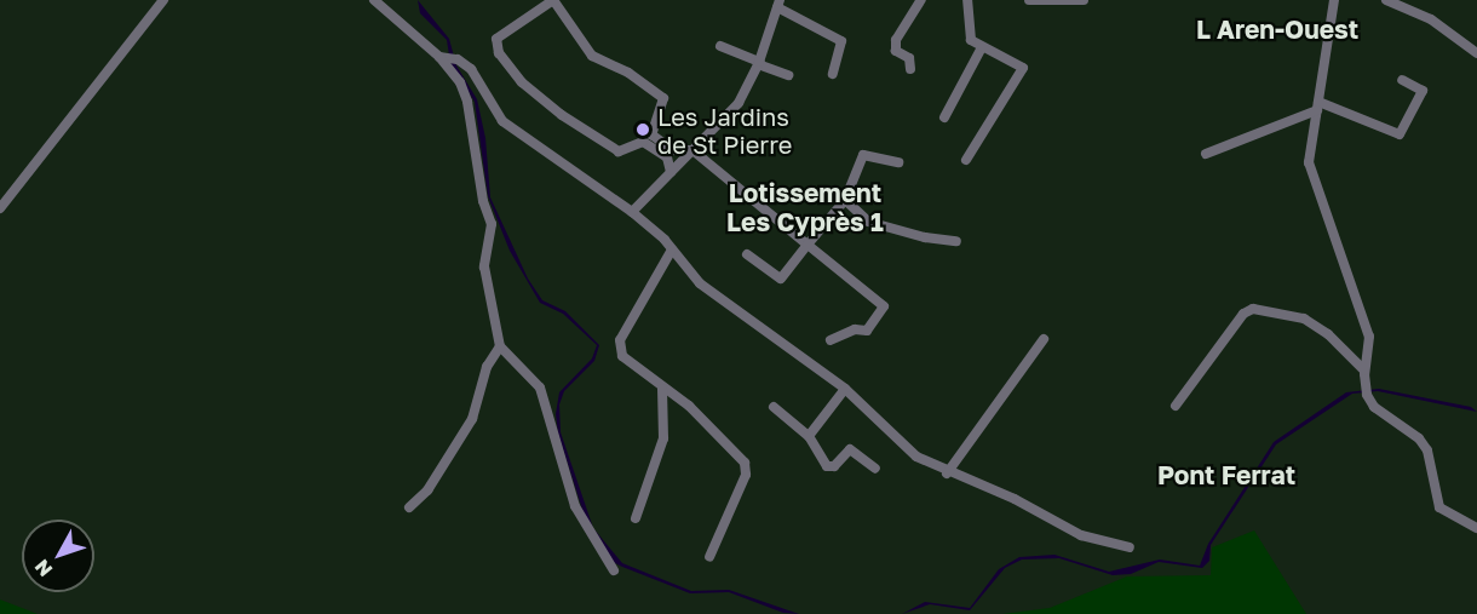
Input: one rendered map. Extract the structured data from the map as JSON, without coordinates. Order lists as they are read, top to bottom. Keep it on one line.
{"districts":["L Aren-Ouest","Lotissement Les Cyprès 1","Pont Ferrat"],"places":["Les Jardins de St Pierre"],"north":"bottom left"}
